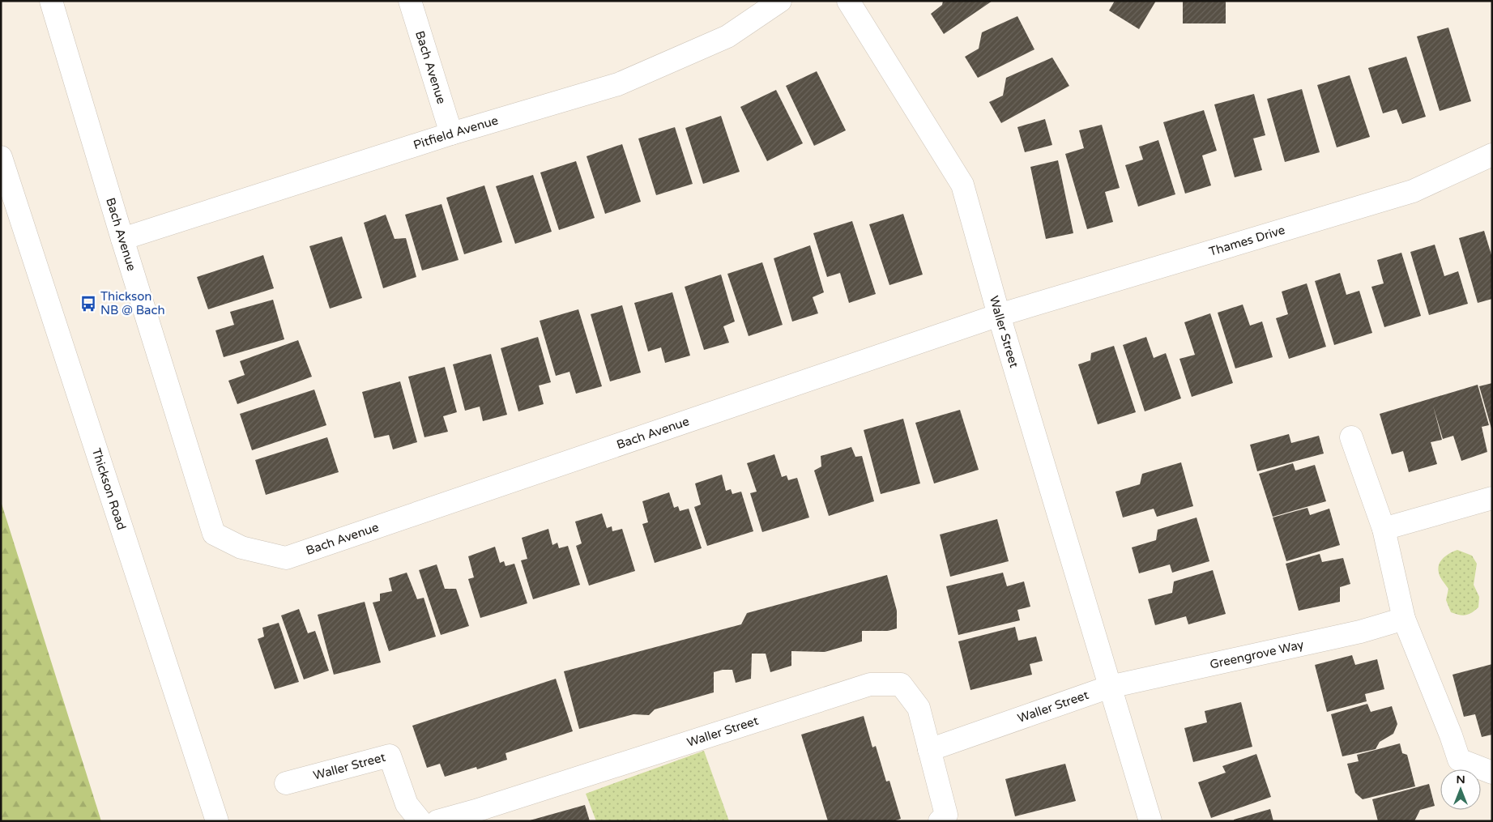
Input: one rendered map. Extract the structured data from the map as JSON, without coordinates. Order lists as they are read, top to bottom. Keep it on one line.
{"streets":{"street":["Bach Avenue","Pitfield Avenue","Thames Drive","Waller Street","Thickson Road","Greengrove Way"]},"crossings":[["Bach Avenue","Pitfield Avenue"],["Bach Avenue","Thames Drive"],["Bach Avenue","Waller Street"],["Thames Drive","Waller Street"],["Waller Street","Greengrove Way"]],"places":{"bus stop":["Thickson NB @ Bach"]},"north":"top"}
